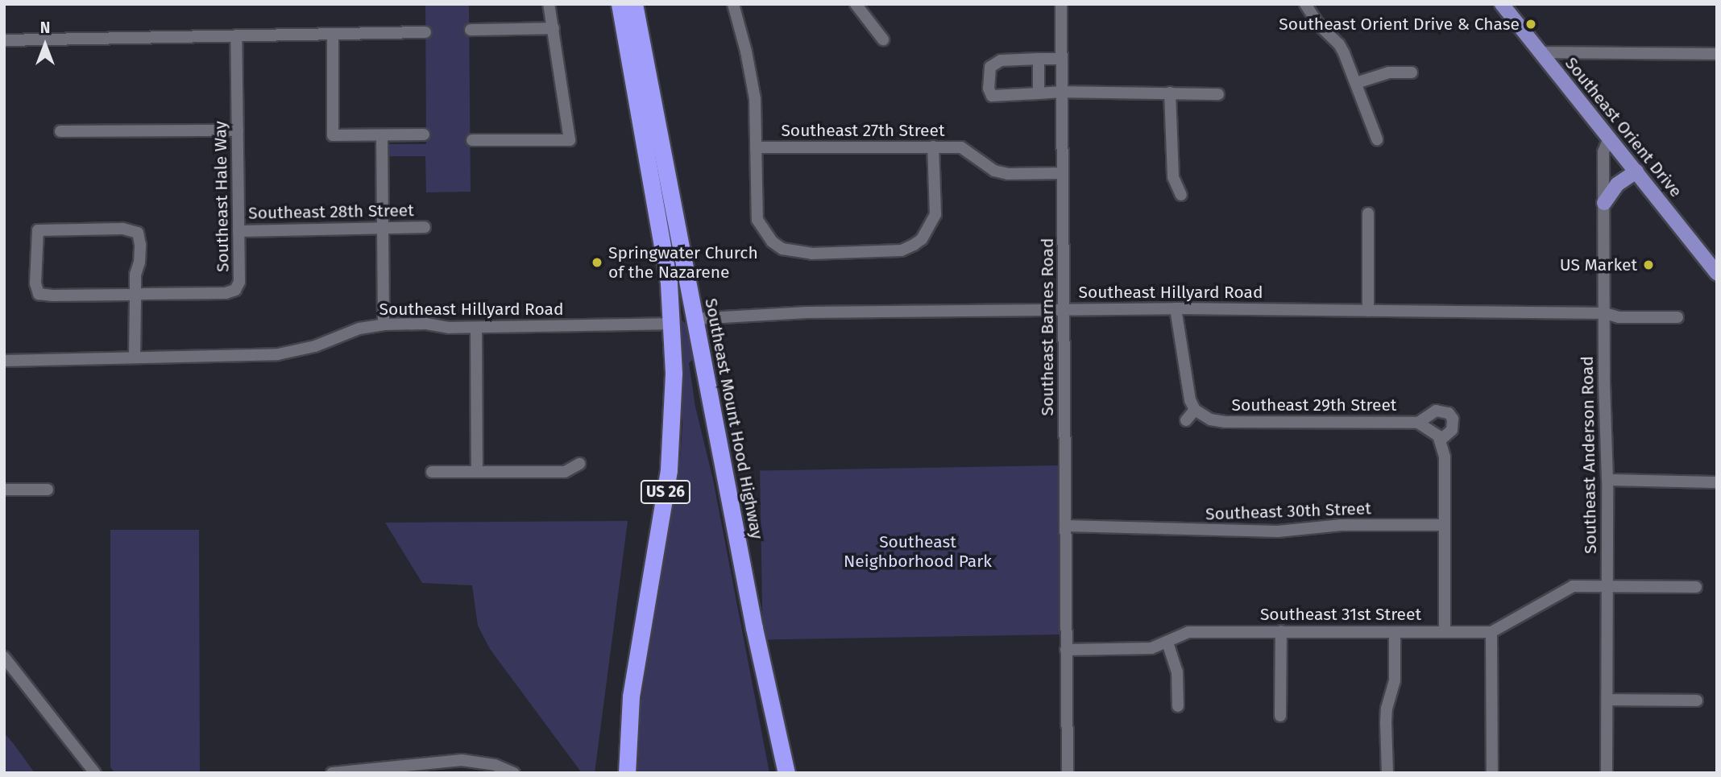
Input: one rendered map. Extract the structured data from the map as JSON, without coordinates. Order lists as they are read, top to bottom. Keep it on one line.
{"streets":{"highway":["Southeast Mount Hood Highway","US 26"],"main road":["Southeast Orient Drive"],"street":["Southeast 27th Street","Southeast Hale Way","Southeast 28th Street","Southeast Hillyard Road","Southeast Barnes Road","Southeast 29th Street","Southeast Anderson Road","Southeast 30th Street","Southeast 31st Street"]},"crossings":[["Southeast Orient Drive","Southeast Anderson Road"],["Southeast 27th Street","Southeast Barnes Road"],["Southeast Hale Way","Southeast 28th Street"],["Southeast Hillyard Road","Southeast Barnes Road"],["Southeast Hillyard Road","Southeast Mount Hood Highway"],["Southeast Hillyard Road","Southeast Anderson Road"],["Southeast Hillyard Road","US 26"],["Southeast Barnes Road","Southeast 30th Street"],["Southeast Barnes Road","Southeast 31st Street"],["Southeast Anderson Road","Southeast 31st Street"]],"parks":["Southeast Neighborhood Park"],"places":["Southeast Orient Drive & Chase","Springwater Church of the Nazarene","US Market"],"north":"top"}
